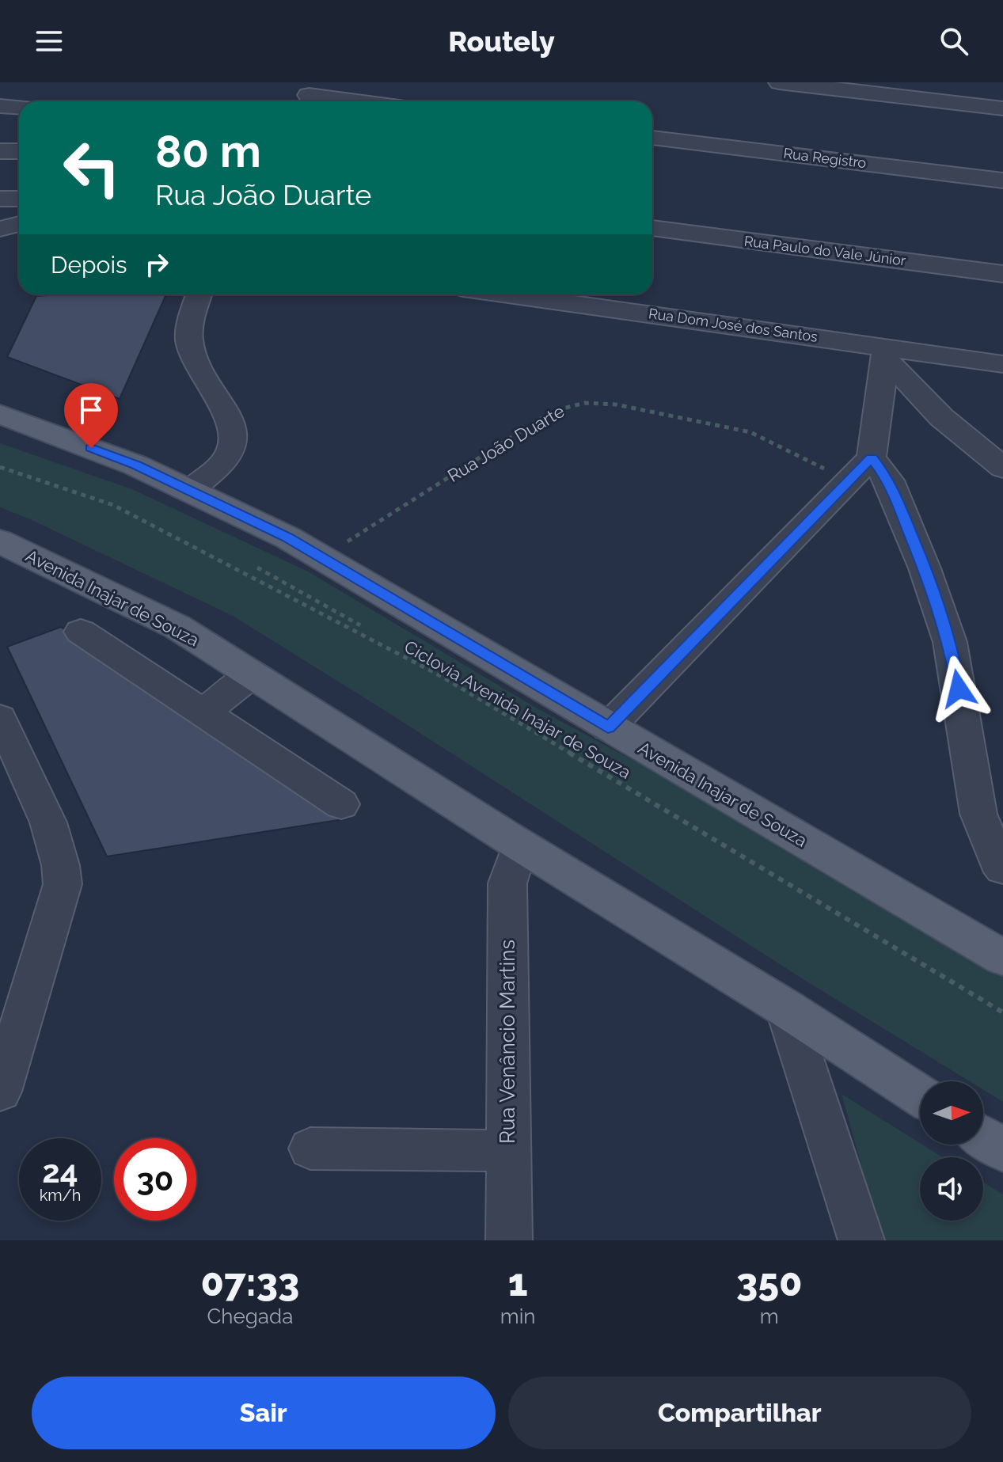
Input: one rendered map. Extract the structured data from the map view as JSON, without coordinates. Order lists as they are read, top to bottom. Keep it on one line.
{"streets":{"main road":["Avenida Inajar de Souza"],"street":["Rua Registro","Rua Paulo do Vale Júnior","Rua Dom José dos Santos","Rua Venâncio Martins"],"path":["Rua João Duarte","Ciclovia Avenida Inajar de Souza"]},"crossings":[["Rua João Duarte","Avenida Inajar de Souza"],["Avenida Inajar de Souza","Rua Venâncio Martins"]],"north":"right","page":{"header":"Routely","turn":["80 m","Rua João Duarte"],"then":"Depois","speed":"24 km/h","limit":"30","eta":["07:33","Chegada","1","min","350","m"],"buttons":["Sair","Compartilhar"]}}
